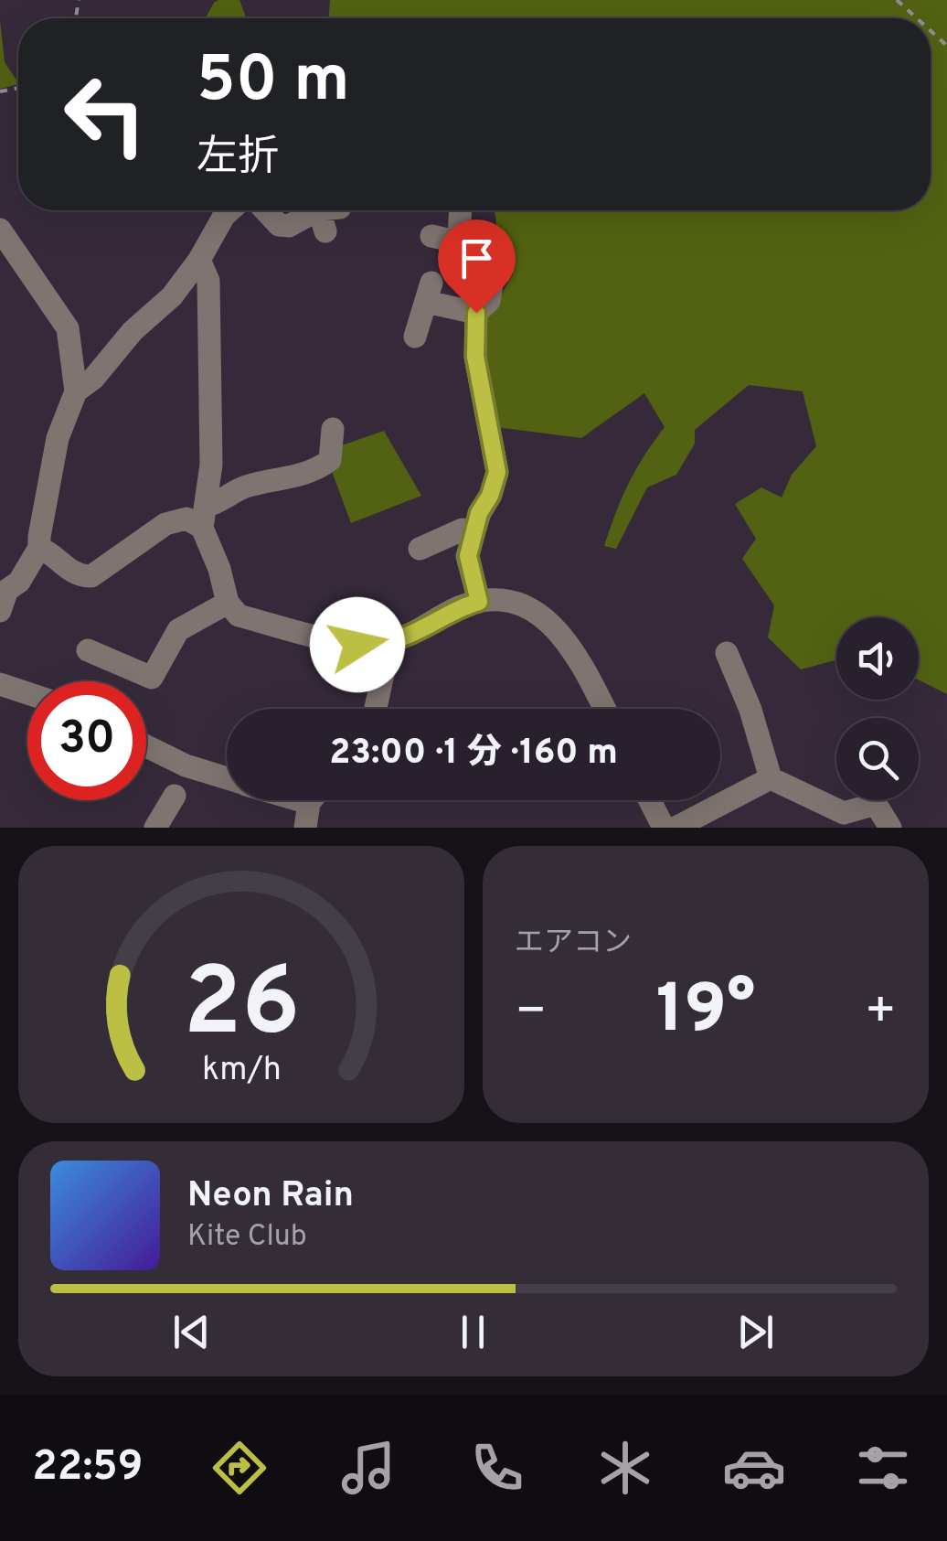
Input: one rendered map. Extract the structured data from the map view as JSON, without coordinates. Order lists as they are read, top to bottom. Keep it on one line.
{"page":{"turn":["50 m","左折"],"limit":"30","trip":"23:00 · 1 分 · 160 m","tile":"エアコン","heat":["−","19°","+"],"song":["Neon Rain","Kite Club"],"tabs":"22:59","gauge":["26","km/h"]}}
